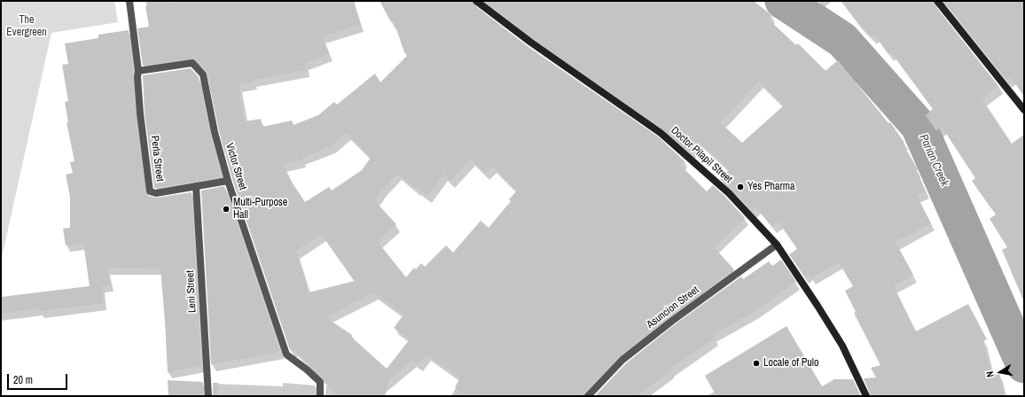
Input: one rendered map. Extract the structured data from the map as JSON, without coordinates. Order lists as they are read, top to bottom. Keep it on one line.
{"streets":{"street":["Doctor Pilapil Street","Perla Street","Victor Street","Leni Street","Asuncion Street"]},"crossings":[["Doctor Pilapil Street","Asuncion Street"],["Perla Street","Victor Street"],["Perla Street","Leni Street"]],"water":["Parian Creek"],"parks":["The Evergreen"],"places":["Yes Pharma","Multi-Purpose Hall","Locale of Pulo"],"scale_bar":"20 m","north":"left"}
